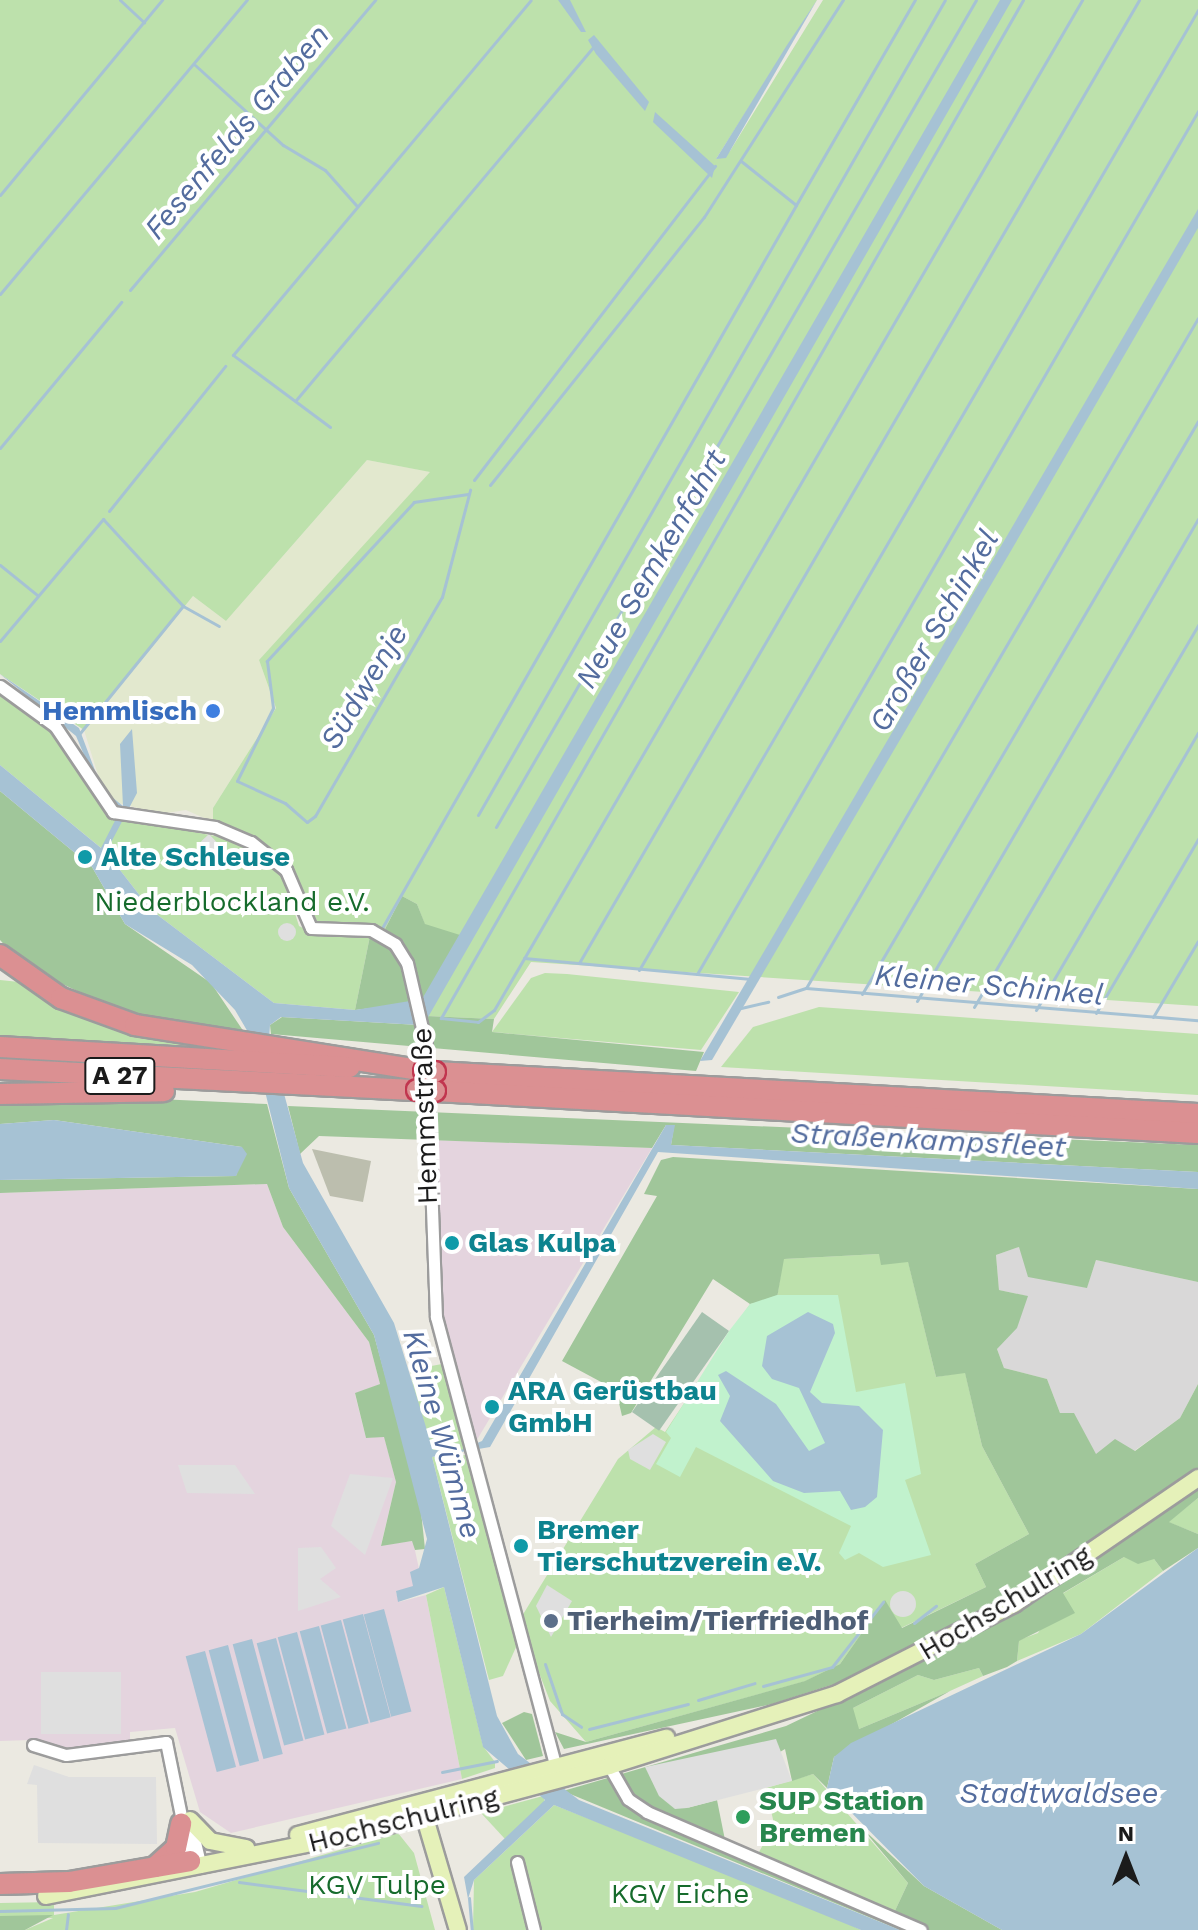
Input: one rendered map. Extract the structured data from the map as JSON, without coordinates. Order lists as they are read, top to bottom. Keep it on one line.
{"streets":{"highway":["A 27"],"street":["Hemmstraße","Hochschulring"]},"crossings":[["Hemmstraße","Hochschulring"]],"water":["Fesenfelds Graben","Neue Semkenfahrt","Großer Schinkel","Südwenje","Kleiner Schinkel","Straßenkampsfleet","Kleine Wümme","Stadtwaldsee"],"parks":["Niederblockland e.V.","KGV Tulpe","KGV Eiche"],"places":["Hemmlisch","Alte Schleuse","Glas Kulpa","ARA Gerüstbau GmbH","Bremer Tierschutzverein e.V.","Tierheim/Tierfriedhof","SUP Station Bremen"],"north":"top"}
